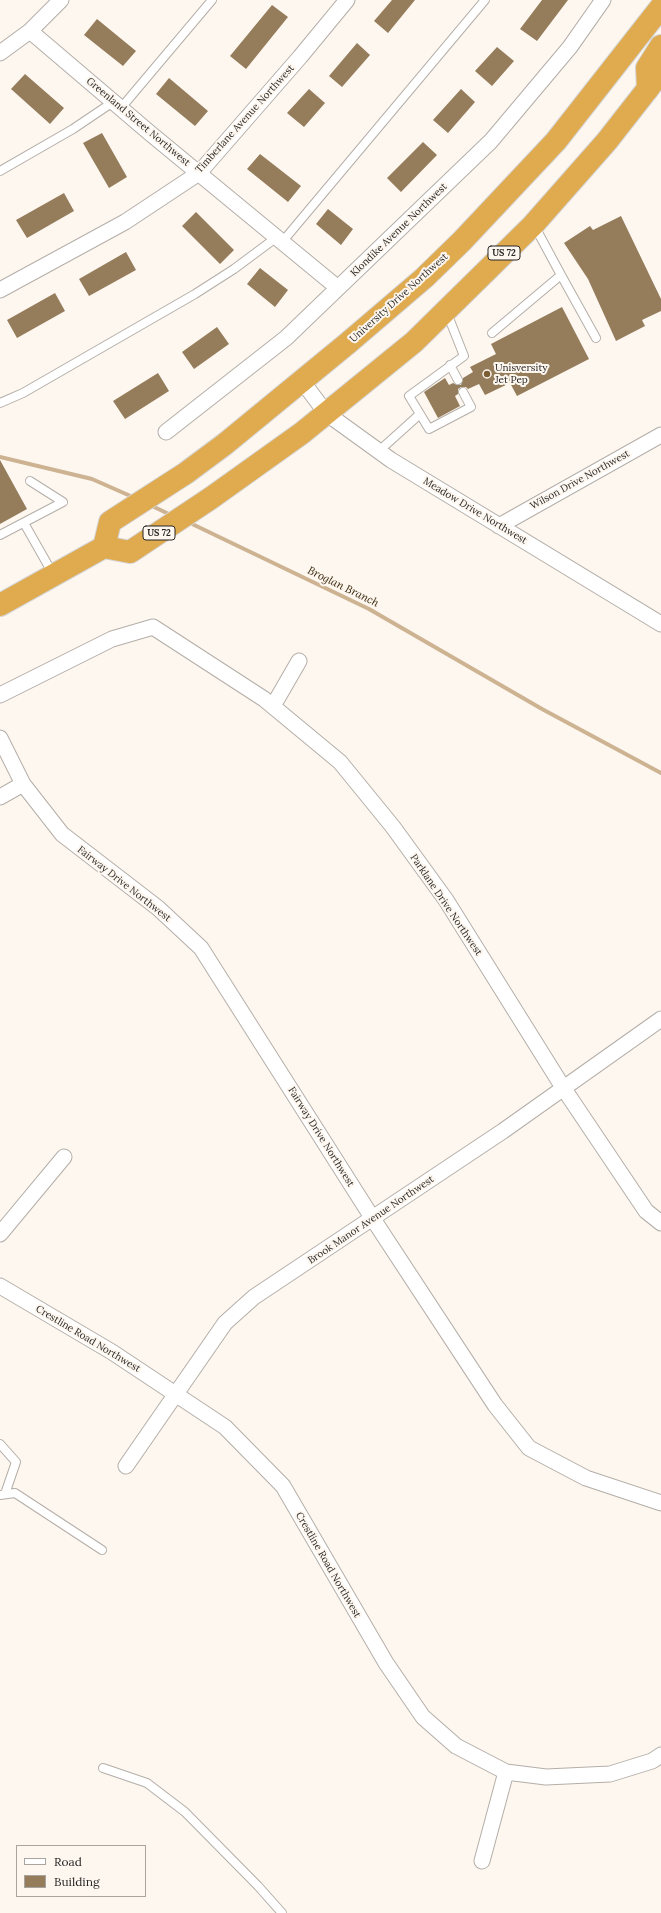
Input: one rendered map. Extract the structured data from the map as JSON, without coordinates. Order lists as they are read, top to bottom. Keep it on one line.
{"streets":{"highway":["US 72","University Drive Northwest"],"street":["Timberlane Avenue Northwest","Greenland Street Northwest","Klondike Avenue Northwest","Wilson Drive Northwest","Meadow Drive Northwest","Fairway Drive Northwest","Parklane Drive Northwest","Brook Manor Avenue Northwest","Crestline Road Northwest"]},"crossings":[["Timberlane Avenue Northwest","Greenland Street Northwest"],["Greenland Street Northwest","Klondike Avenue Northwest"],["US 72","University Drive Northwest"],["US 72","Meadow Drive Northwest"],["University Drive Northwest","Meadow Drive Northwest"],["Wilson Drive Northwest","Meadow Drive Northwest"],["Fairway Drive Northwest","Brook Manor Avenue Northwest"],["Parklane Drive Northwest","Brook Manor Avenue Northwest"],["Brook Manor Avenue Northwest","Crestline Road Northwest"]],"water":["Broglan Branch"],"places":["Unisversity Jet Pep"],"legend":["Road","Building"]}
